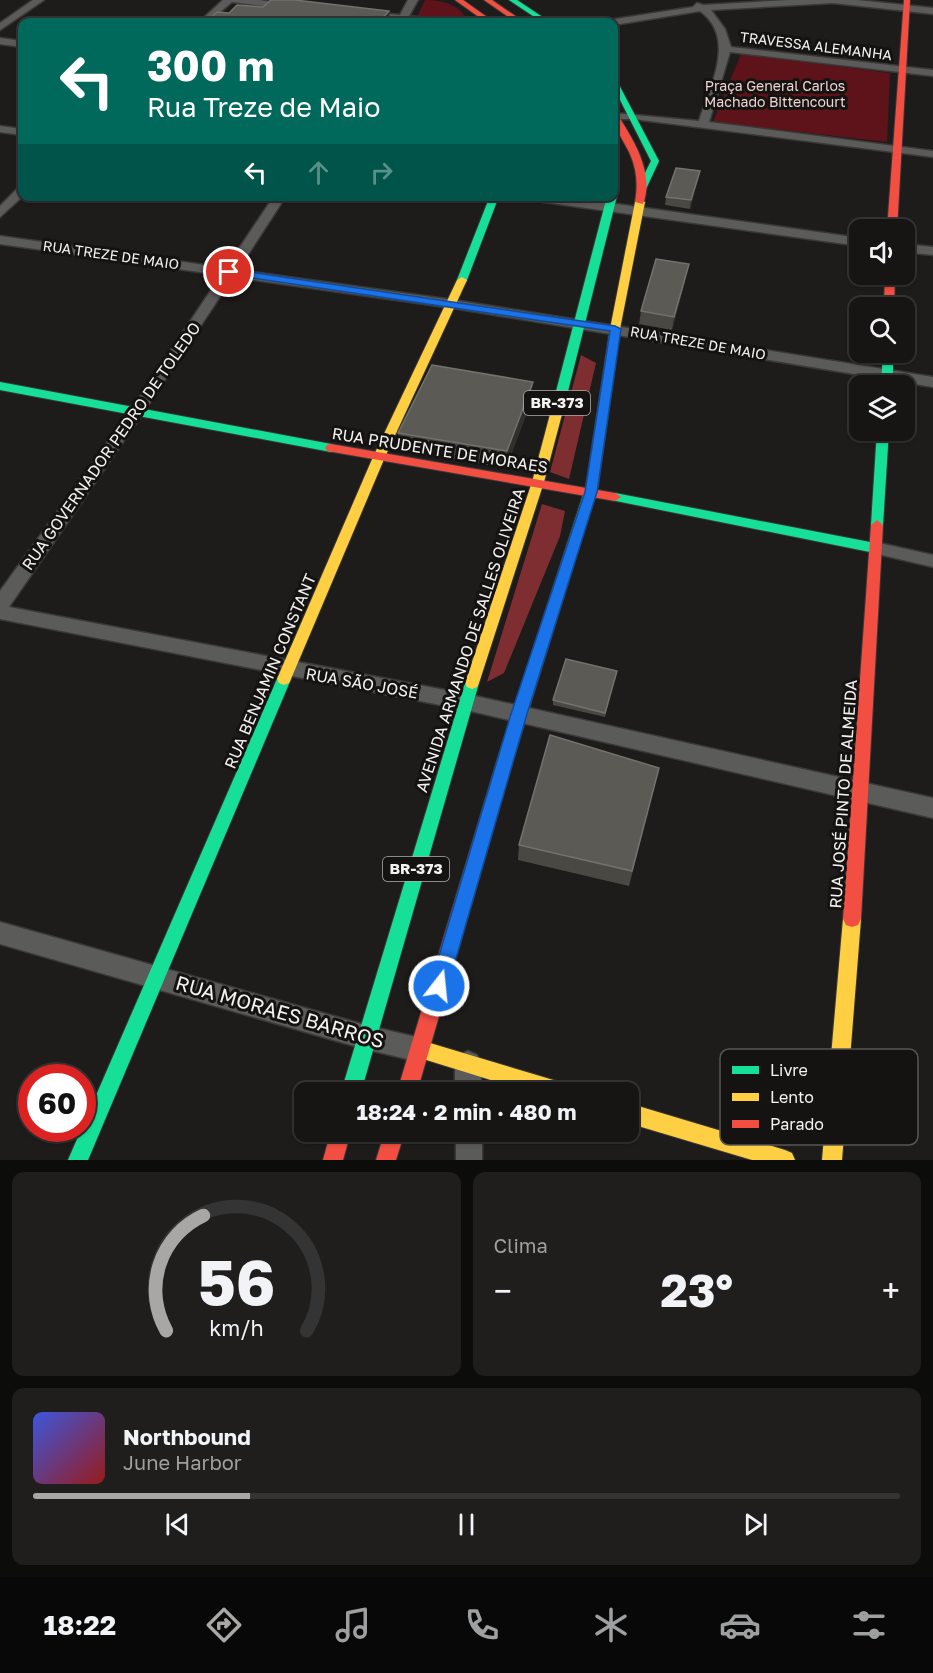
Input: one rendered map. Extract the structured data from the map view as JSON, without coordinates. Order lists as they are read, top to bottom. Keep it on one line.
{"streets":{"street":["TRAVESSA ALEMANHA","RUA TREZE DE MAIO","BR-373","RUA GOVERNADOR PEDRO DE TOLEDO","RUA PRUDENTE DE MORAES","AVENIDA ARMANDO DE SALLES OLIVEIRA","RUA BENJAMIN CONSTANT","RUA SÃO JOSÉ","RUA JOSÉ PINTO DE ALMEIDA","RUA MORAES BARROS"]},"crossings":[["RUA TREZE DE MAIO","BR-373"],["RUA TREZE DE MAIO","RUA GOVERNADOR PEDRO DE TOLEDO"],["RUA TREZE DE MAIO","AVENIDA ARMANDO DE SALLES OLIVEIRA"],["RUA TREZE DE MAIO","RUA BENJAMIN CONSTANT"],["BR-373","RUA PRUDENTE DE MORAES"],["BR-373","RUA SÃO JOSÉ"],["BR-373","RUA MORAES BARROS"],["RUA GOVERNADOR PEDRO DE TOLEDO","RUA PRUDENTE DE MORAES"],["RUA PRUDENTE DE MORAES","AVENIDA ARMANDO DE SALLES OLIVEIRA"],["RUA PRUDENTE DE MORAES","RUA BENJAMIN CONSTANT"],["RUA PRUDENTE DE MORAES","RUA JOSÉ PINTO DE ALMEIDA"],["AVENIDA ARMANDO DE SALLES OLIVEIRA","RUA SÃO JOSÉ"],["AVENIDA ARMANDO DE SALLES OLIVEIRA","RUA MORAES BARROS"],["RUA BENJAMIN CONSTANT","RUA SÃO JOSÉ"],["RUA BENJAMIN CONSTANT","RUA MORAES BARROS"],["RUA SÃO JOSÉ","RUA JOSÉ PINTO DE ALMEIDA"]],"parks":["Praça General Carlos Machado Bittencourt"],"legend":["Livre","Lento","Parado"],"page":{"turn":["300 m","Rua Treze de Maio"],"limit":"60","trip":"18:24 · 2 min · 480 m","tile":"Clima","heat":["−","23°","+"],"song":["Northbound","June Harbor"],"tabs":"18:22","gauge":["56","km/h"]}}
